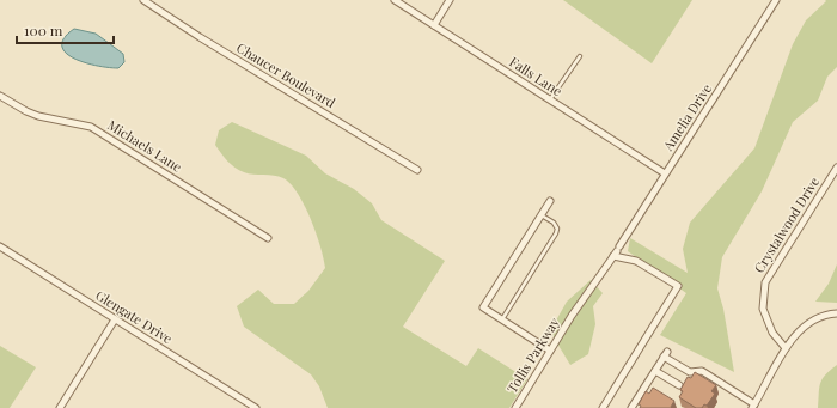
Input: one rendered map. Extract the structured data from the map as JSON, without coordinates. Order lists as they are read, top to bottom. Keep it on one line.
{"streets":{"street":["Chaucer Boulevard","Falls Lane","Amelia Drive","Michaels Lane","Crystalwood Drive","Glengate Drive","Tollis Parkway"]},"crossings":[["Falls Lane","Amelia Drive"],["Amelia Drive","Tollis Parkway"]],"scale_bar":"100 m"}
